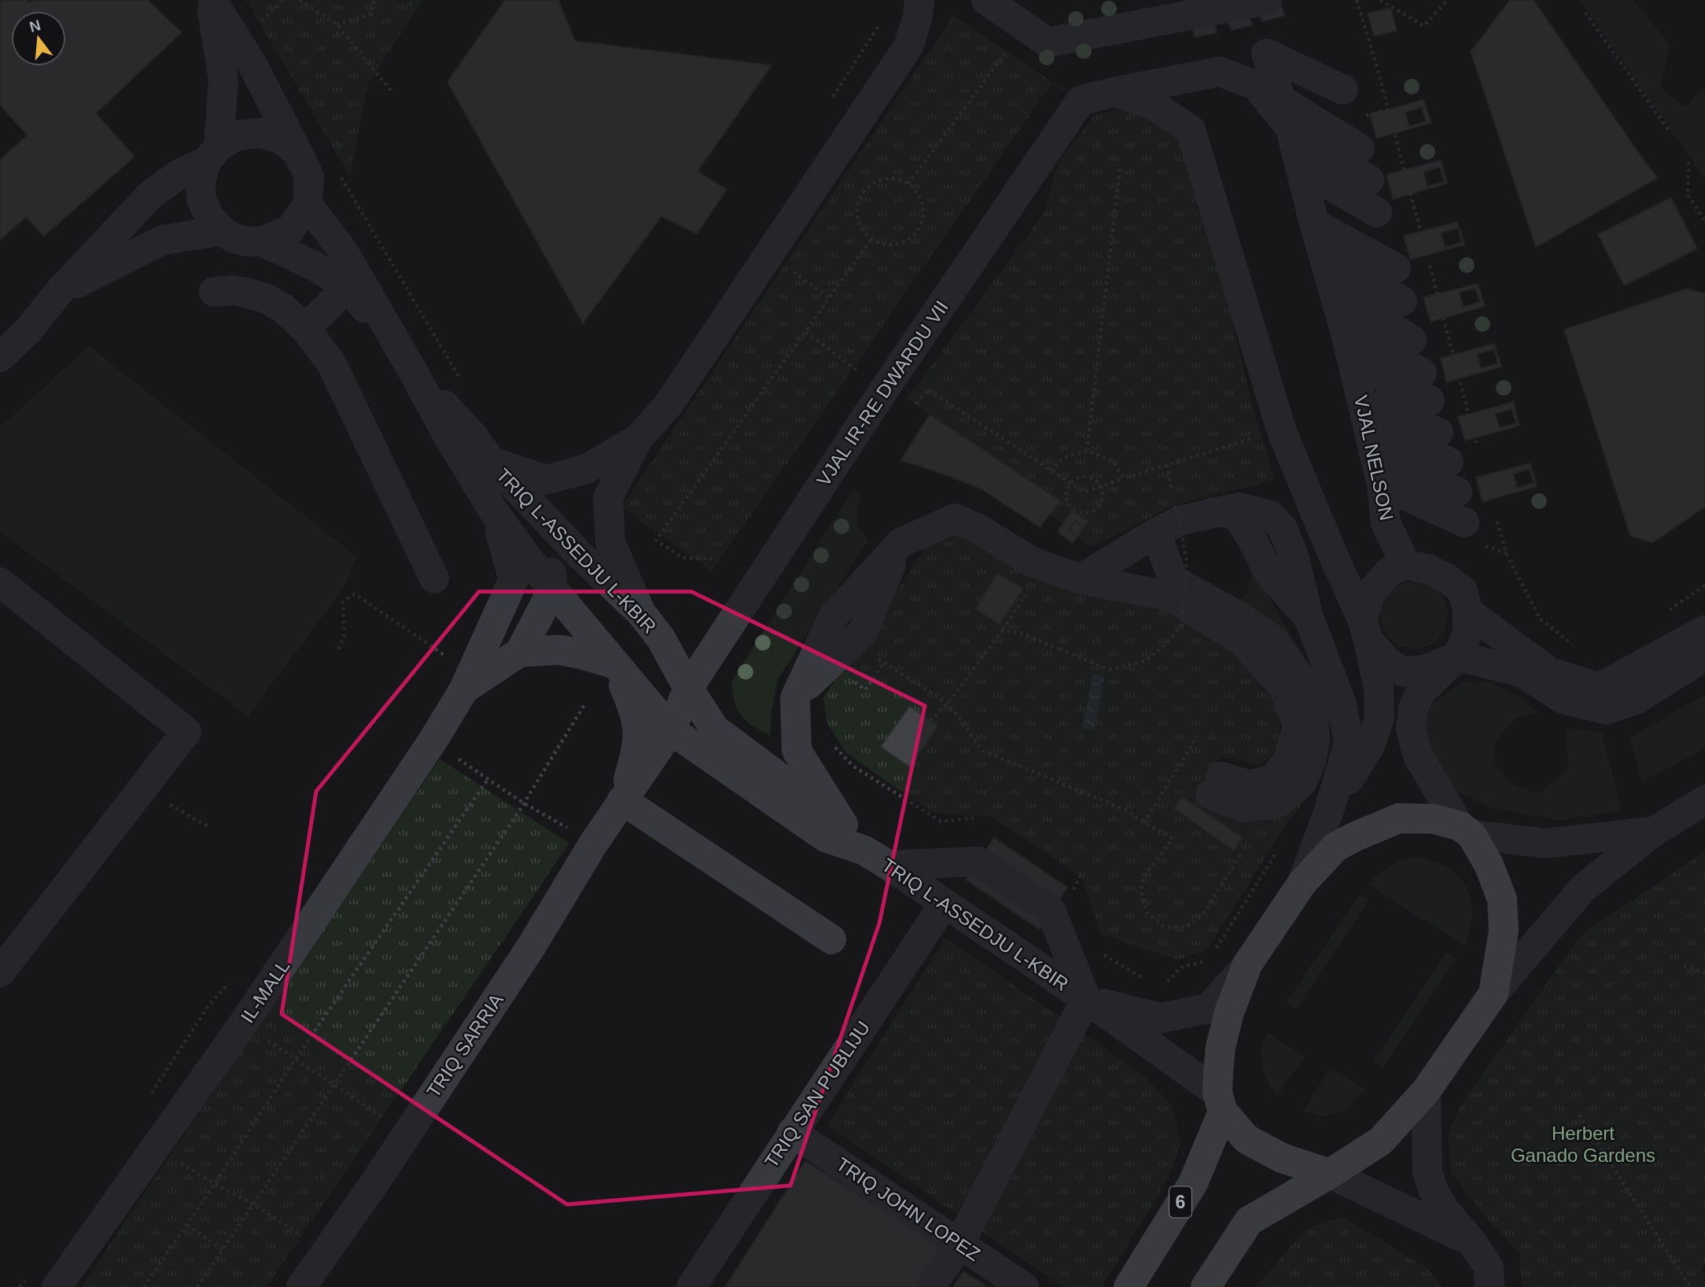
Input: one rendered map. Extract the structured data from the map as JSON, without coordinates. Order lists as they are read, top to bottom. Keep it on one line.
{"streets":{"highway":["6"],"street":["VJAL IR-RE DWARDU VII","VJAL NELSON","TRIQ L-ASSEDJU L-KBIR","IL-MALL","TRIQ SARRIA","TRIQ SAN PUBLIJU","TRIQ JOHN LOPEZ"]},"crossings":[["VJAL IR-RE DWARDU VII","TRIQ L-ASSEDJU L-KBIR"],["VJAL IR-RE DWARDU VII","TRIQ SARRIA"],["TRIQ L-ASSEDJU L-KBIR","IL-MALL"],["TRIQ L-ASSEDJU L-KBIR","TRIQ SARRIA"],["TRIQ L-ASSEDJU L-KBIR","TRIQ SAN PUBLIJU"],["TRIQ L-ASSEDJU L-KBIR","6"],["IL-MALL","TRIQ SARRIA"],["TRIQ SAN PUBLIJU","TRIQ JOHN LOPEZ"]],"parks":["Herbert Ganado Gardens"],"north":"top"}
